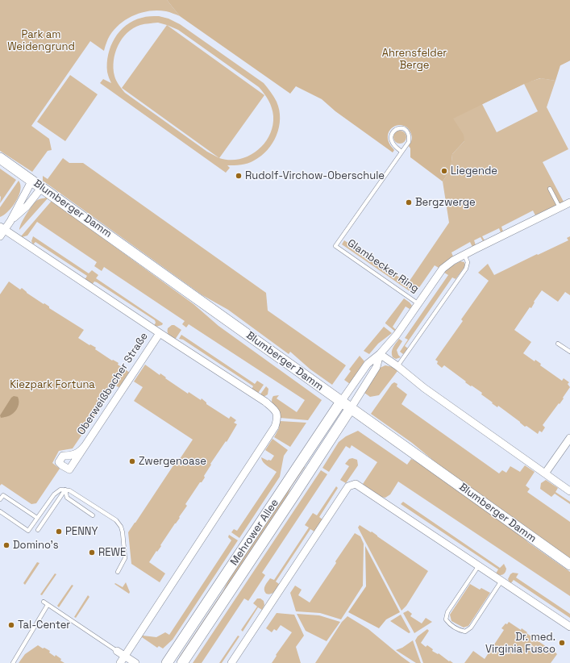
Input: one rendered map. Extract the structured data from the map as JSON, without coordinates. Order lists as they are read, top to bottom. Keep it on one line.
{"streets":{"main road":["Blumberger Damm","Mehrower Allee"],"street":["Glambecker Ring","Oberweißbacher Straße"]},"crossings":[["Blumberger Damm","Glambecker Ring"],["Blumberger Damm","Mehrower Allee"],["Glambecker Ring","Mehrower Allee"]],"parks":["Park am Weidengrund","Ahrensfelder Berge","Kiezpark Fortuna"],"places":["Liegende","Rudolf-Virchow-Oberschule","Bergzwerge","Zwergenoase","PENNY","Domino's","REWE","Tal-Center","Dr. med. Virginia Fusco"]}
